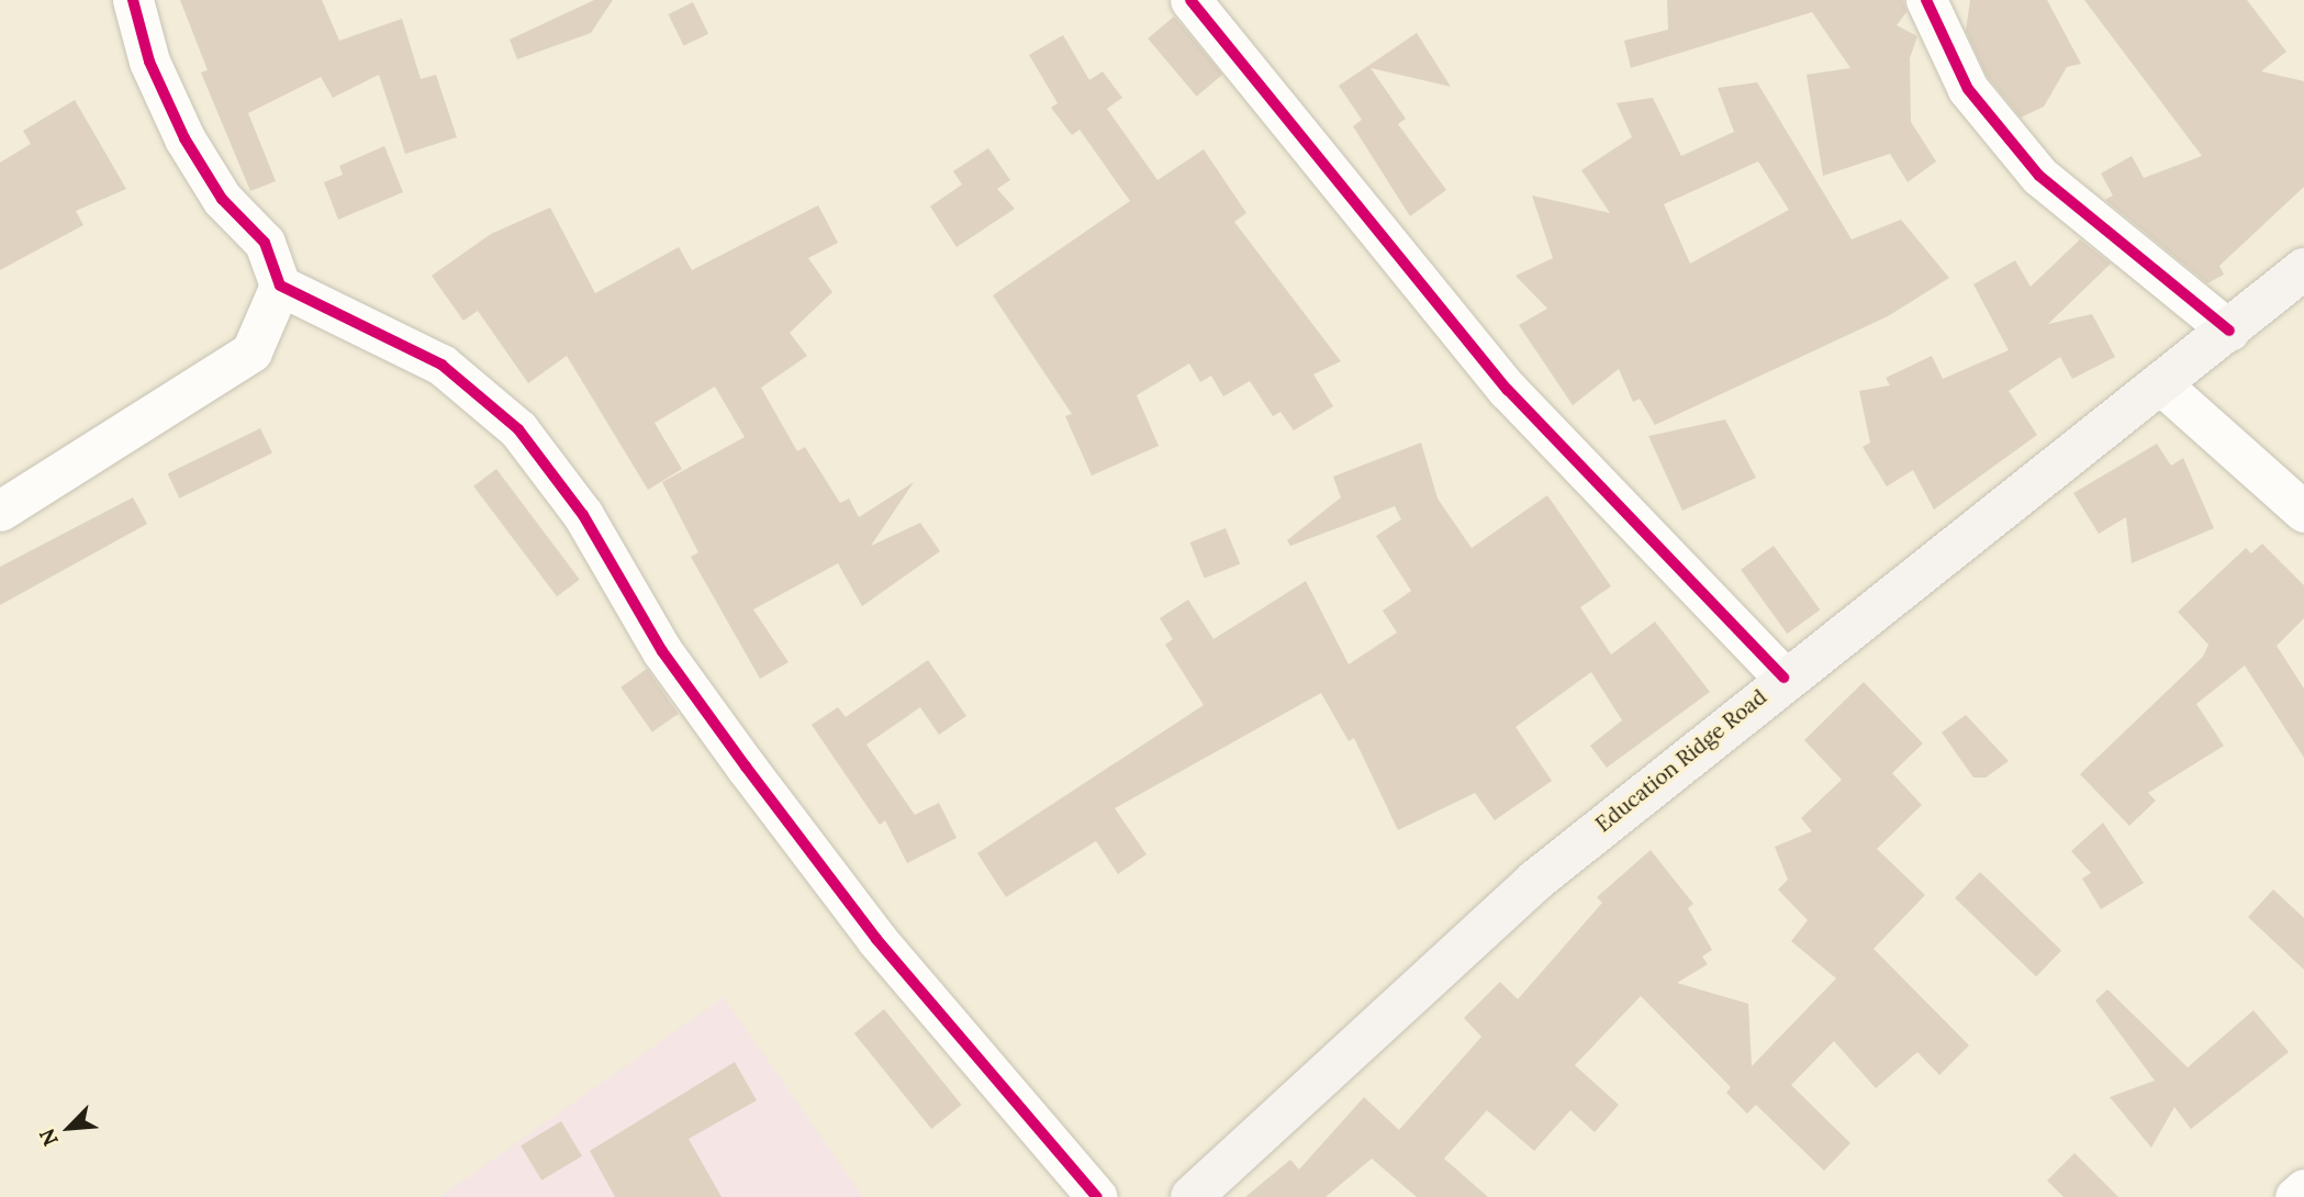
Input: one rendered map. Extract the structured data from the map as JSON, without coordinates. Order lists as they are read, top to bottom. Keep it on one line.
{"streets":{"main road":["Education Ridge Road"]},"north":"bottom left"}
